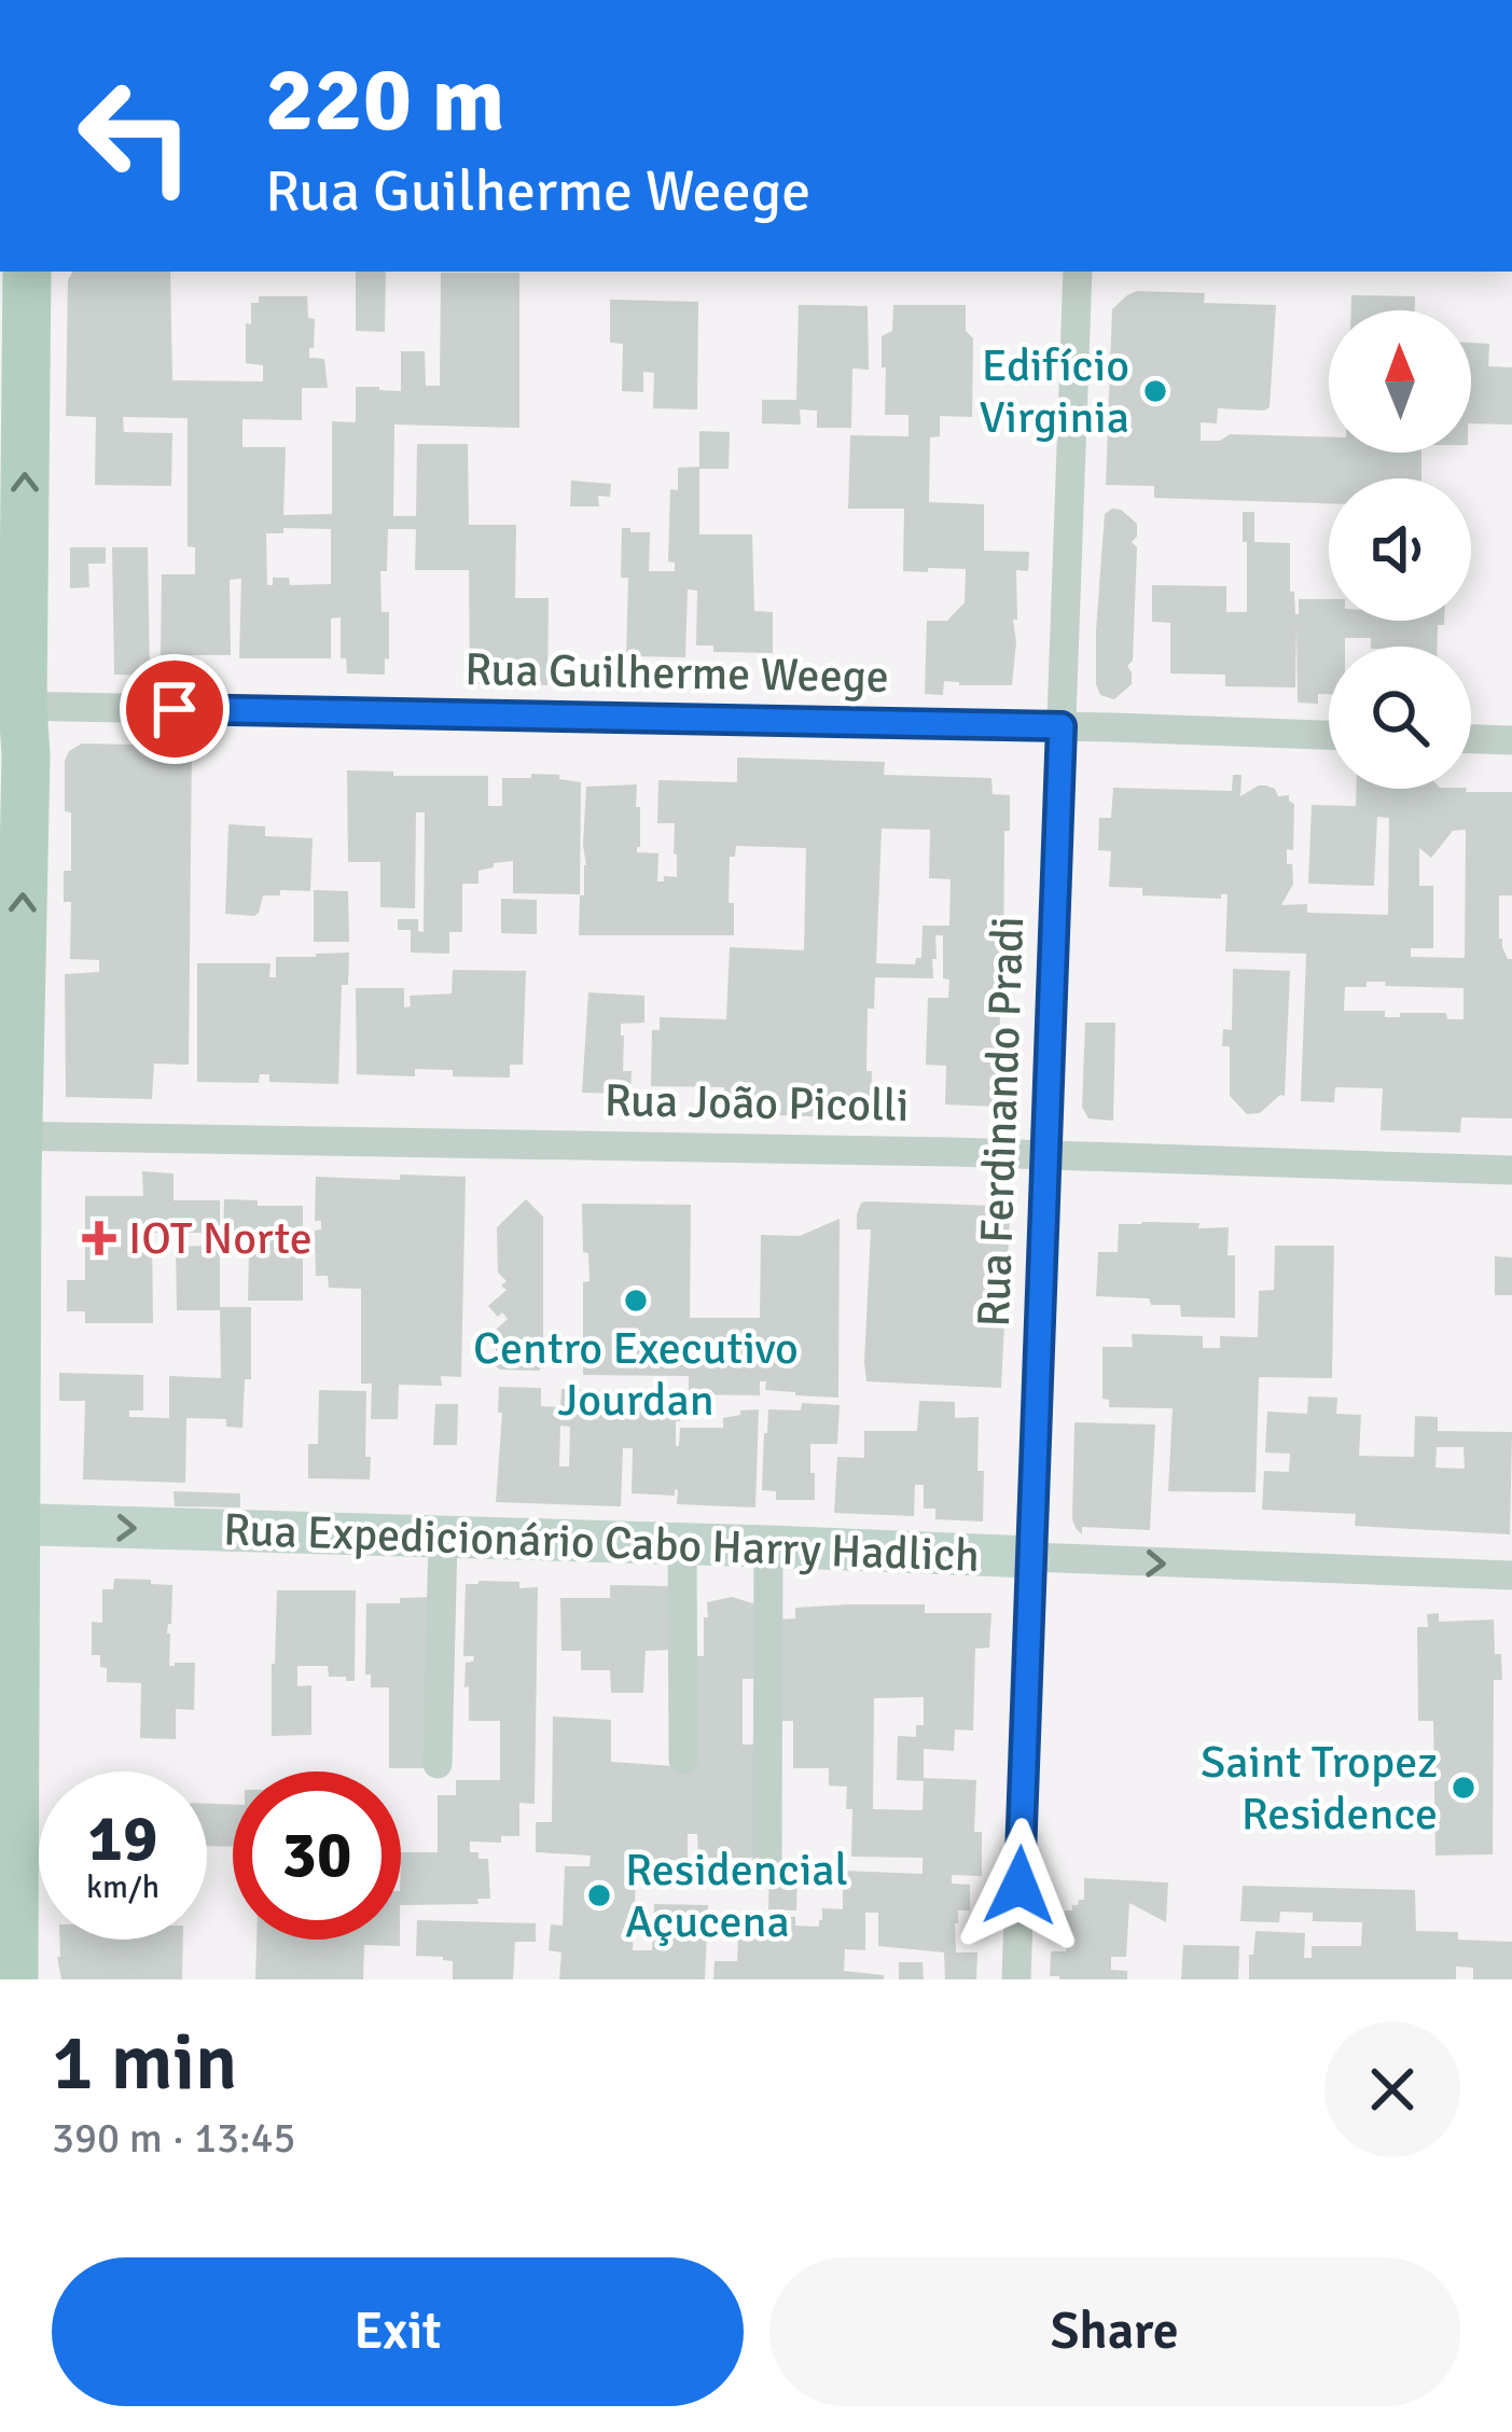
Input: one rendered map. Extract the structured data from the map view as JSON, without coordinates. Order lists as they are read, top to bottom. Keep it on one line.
{"streets":{"street":["Rua Guilherme Weege","Rua João Picolli","Rua Ferdinando Pradi","Rua Expedicionário Cabo Harry Hadlich"]},"crossings":[["Rua Guilherme Weege","Rua Ferdinando Pradi"],["Rua João Picolli","Rua Ferdinando Pradi"],["Rua Ferdinando Pradi","Rua Expedicionário Cabo Harry Hadlich"]],"one_way":["Rua Expedicionário Cabo Harry Hadlich"],"places":{"other":["Edifício Virginia","Centro Executivo Jourdan","Saint Tropez Residence","Residencial Açucena"],"health":["IOT Norte"]},"north":"top","page":{"turn":["220 m","Rua Guilherme Weege"],"speed":"19 km/h","limit":"30","heading":["1 min","390 m · 13:45"],"buttons":["Exit","Share"]}}
